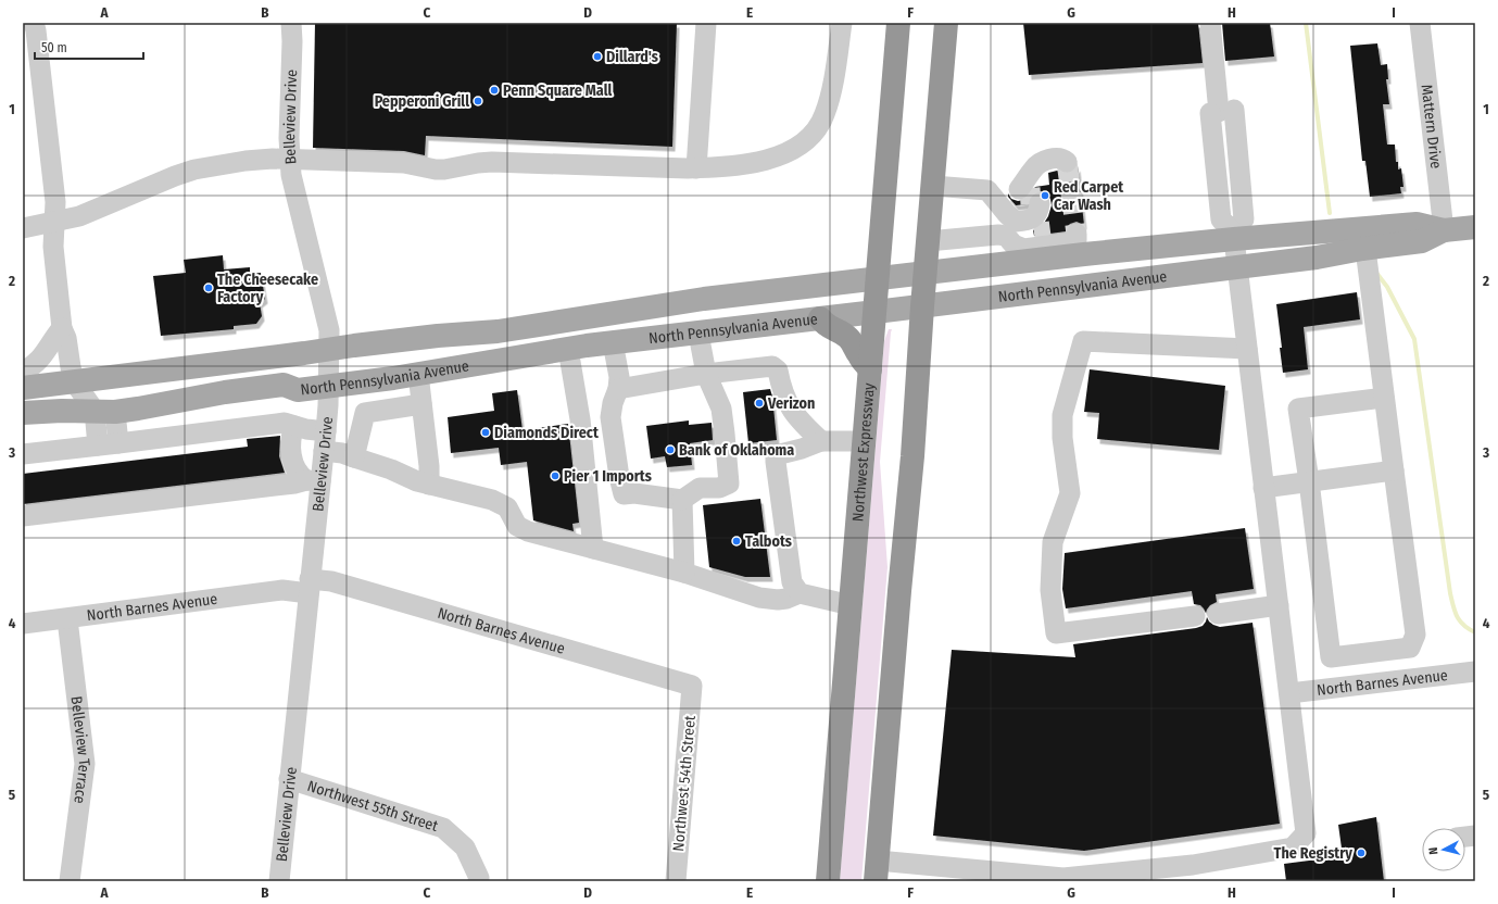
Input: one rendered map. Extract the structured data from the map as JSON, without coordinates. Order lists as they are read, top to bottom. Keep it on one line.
{"streets":{"highway":["Northwest Expressway"],"main road":["North Pennsylvania Avenue"],"street":["Belleview Drive","Mattern Drive","North Barnes Avenue","Belleview Terrace","Northwest 54th Street","Northwest 55th Street"]},"crossings":[["Belleview Drive","North Pennsylvania Avenue"],["Belleview Drive","North Barnes Avenue"],["Belleview Drive","Northwest 55th Street"],["Mattern Drive","North Pennsylvania Avenue"],["North Pennsylvania Avenue","Northwest Expressway"],["North Barnes Avenue","Belleview Terrace"],["North Barnes Avenue","Northwest 54th Street"]],"places":["Dillard's","Penn Square Mall","Pepperoni Grill","Red Carpet Car Wash","The Cheesecake Factory","Verizon","Diamonds Direct","Bank of Oklahoma","Pier 1 Imports","Talbots","The Registry"],"scale_bar":"50 m","north":"left","grid":{"columns":["A","B","C","D","E","F","G","H","I"],"rows":["1","2","3","4","5"]}}
